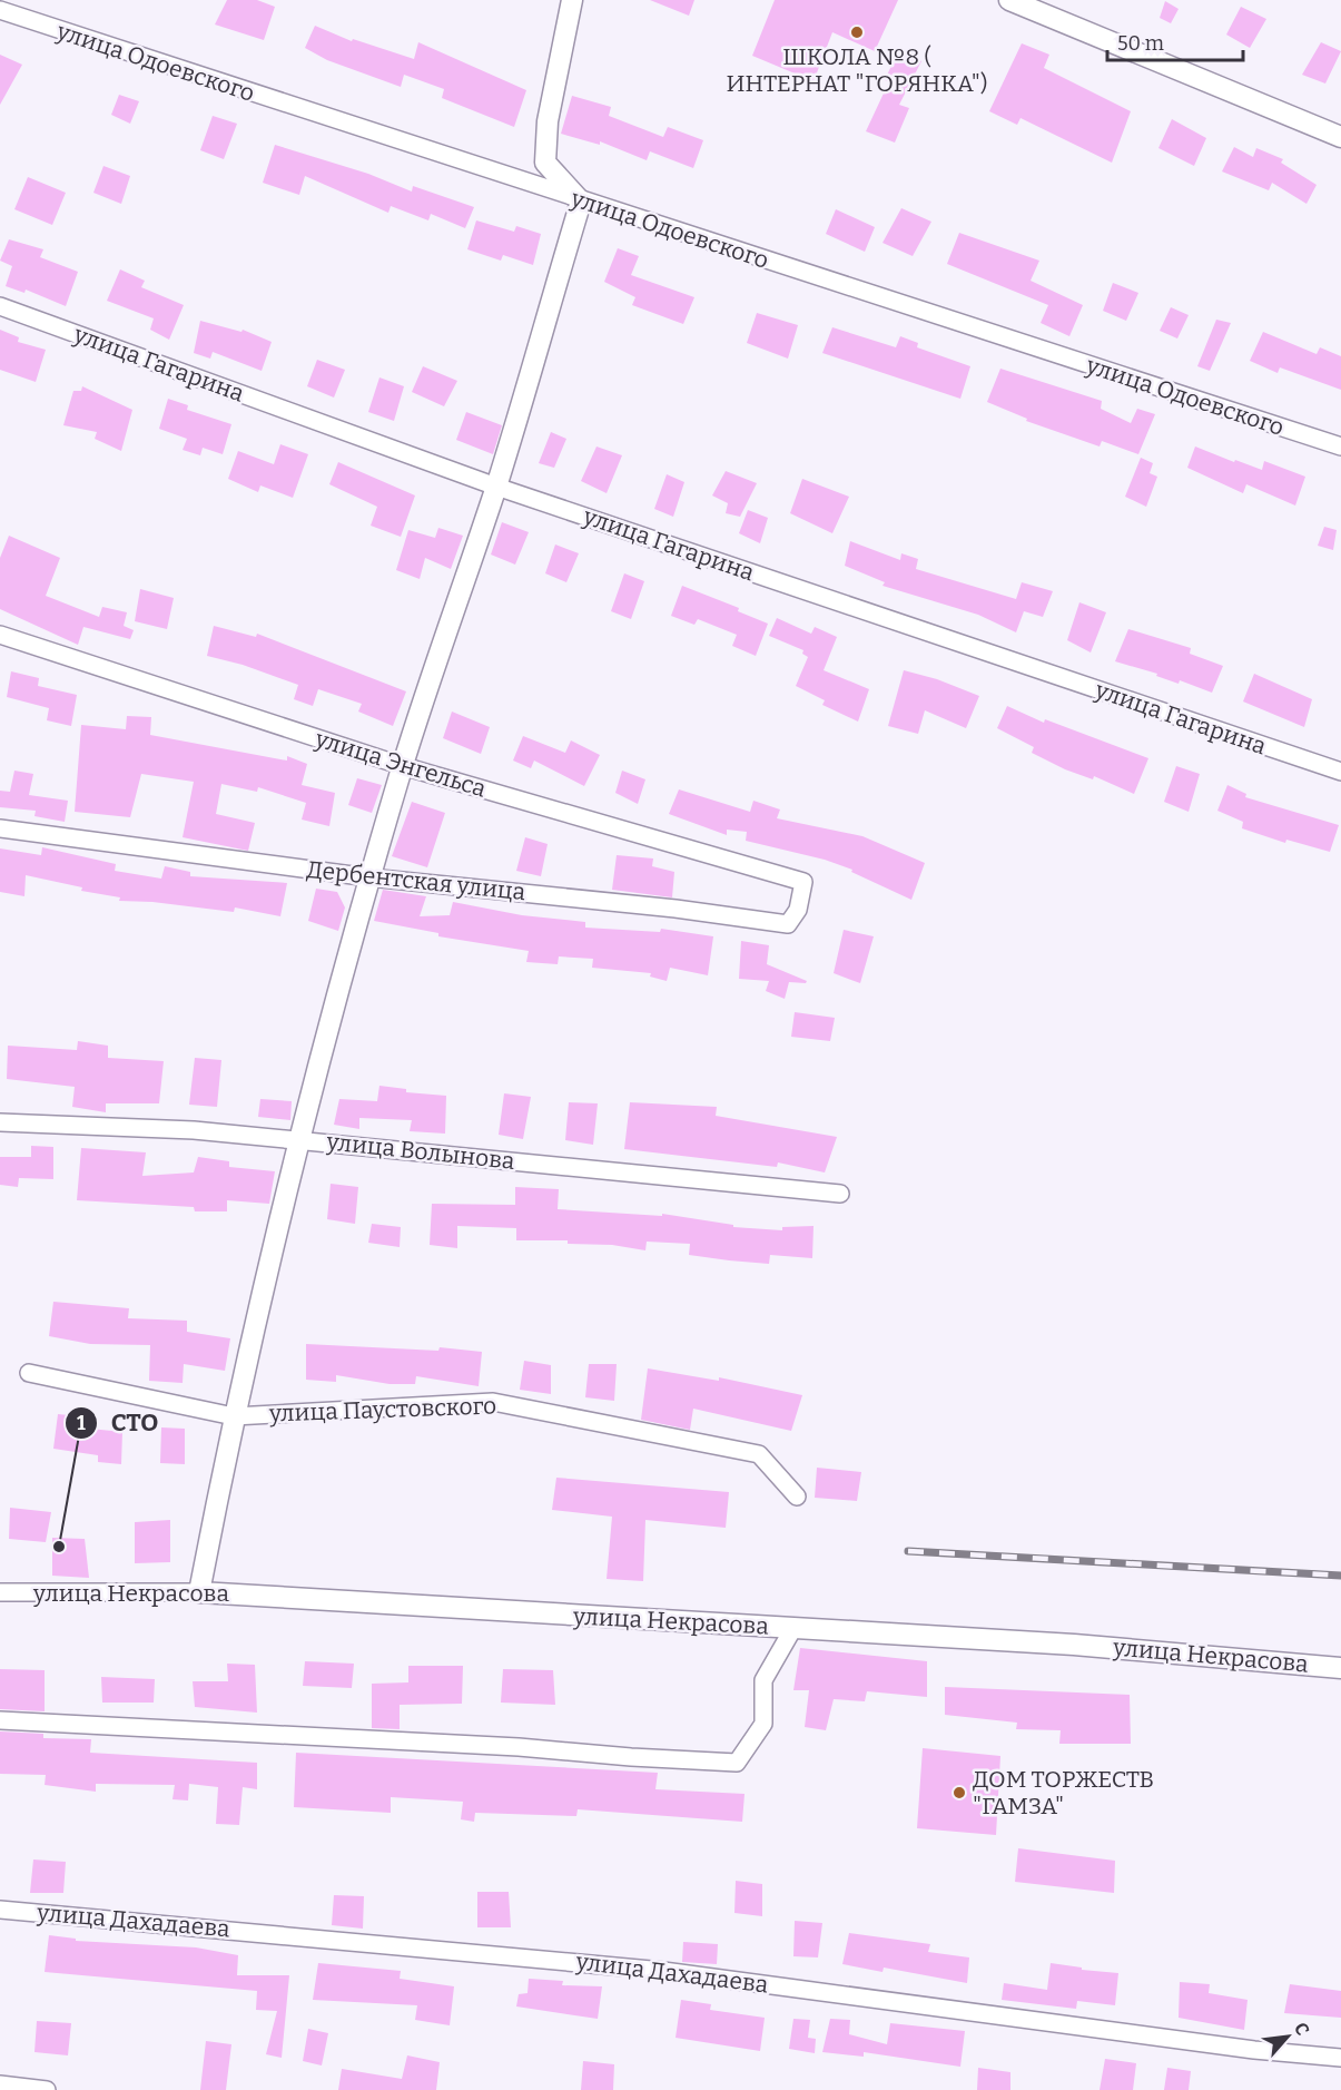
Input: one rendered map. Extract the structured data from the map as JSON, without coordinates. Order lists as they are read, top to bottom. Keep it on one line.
{"streets":{"street":["улица Одоевского","улица Гагарина","улица Энгельса","Дербентская улица","улица Волынова","улица Паустовского","улица Некрасова","улица Дахадаева"]},"crossings":[["улица Энгельса","Дербентская улица"]],"places":["ШКОЛА №8 ( ИНТЕРНАТ \"ГОРЯНКА\")","СТО","ДОМ ТОРЖЕСТВ \"ГАМЗА\""],"scale_bar":"50 m","north":"top right"}
